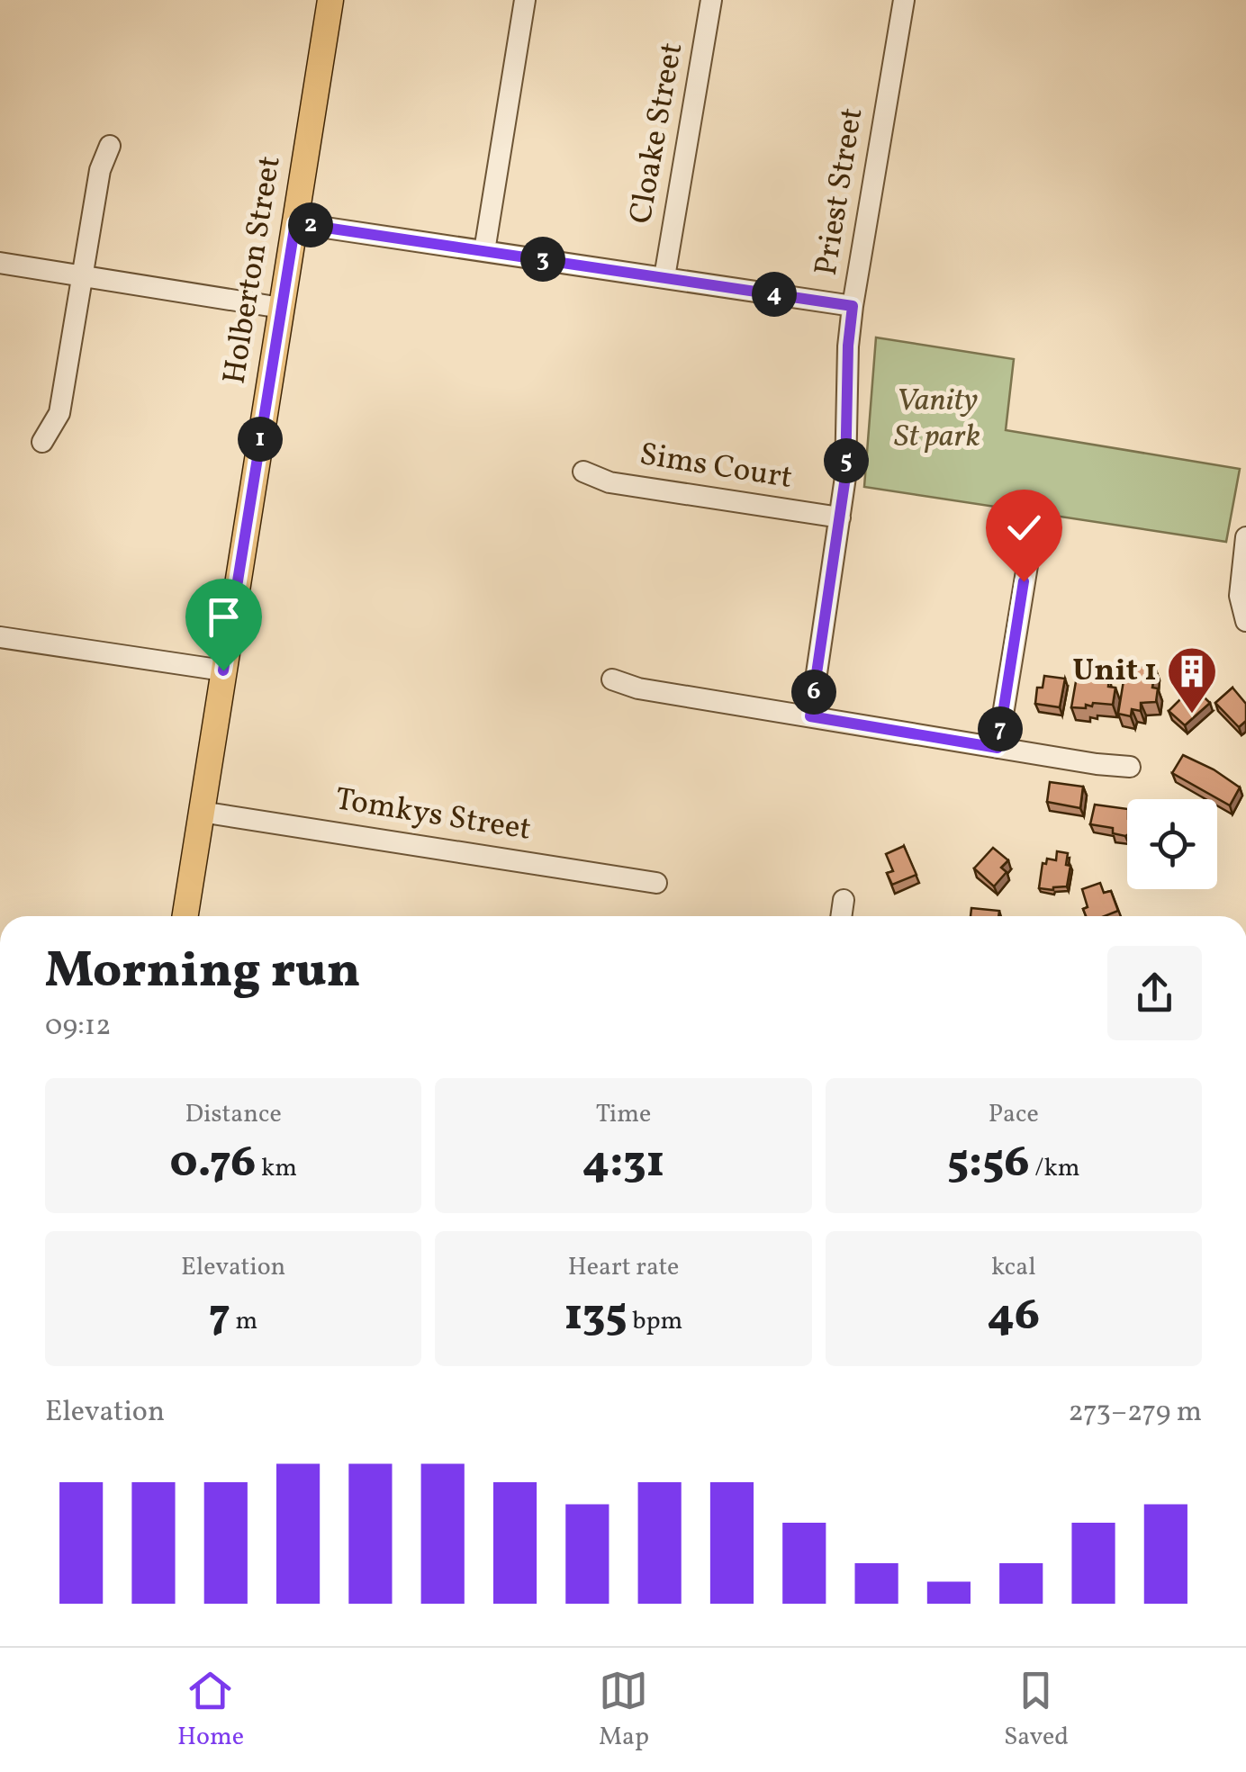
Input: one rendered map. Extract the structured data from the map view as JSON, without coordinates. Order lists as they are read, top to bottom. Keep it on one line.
{"streets":{"main road":["Holberton Street"],"street":["Cloake Street","Priest Street","Sims Court","Tomkys Street"]},"crossings":[["Priest Street","Sims Court"],["Holberton Street","Tomkys Street"]],"parks":["Vanity St park"],"places":{"building":["Unit 1"]},"page":{"pins":["2","3","4","1","5","6","7"],"heading":["Morning run","09:12"],"stats":[["Distance","0.76 km"],["Time","4:31"],["Pace","5:56 /km"],["Elevation","7 m"],["Heart rate","135 bpm"],["kcal","46"]],"chart":["Elevation","273–279 m"],"tabs":["Home","Map","Saved"]}}
